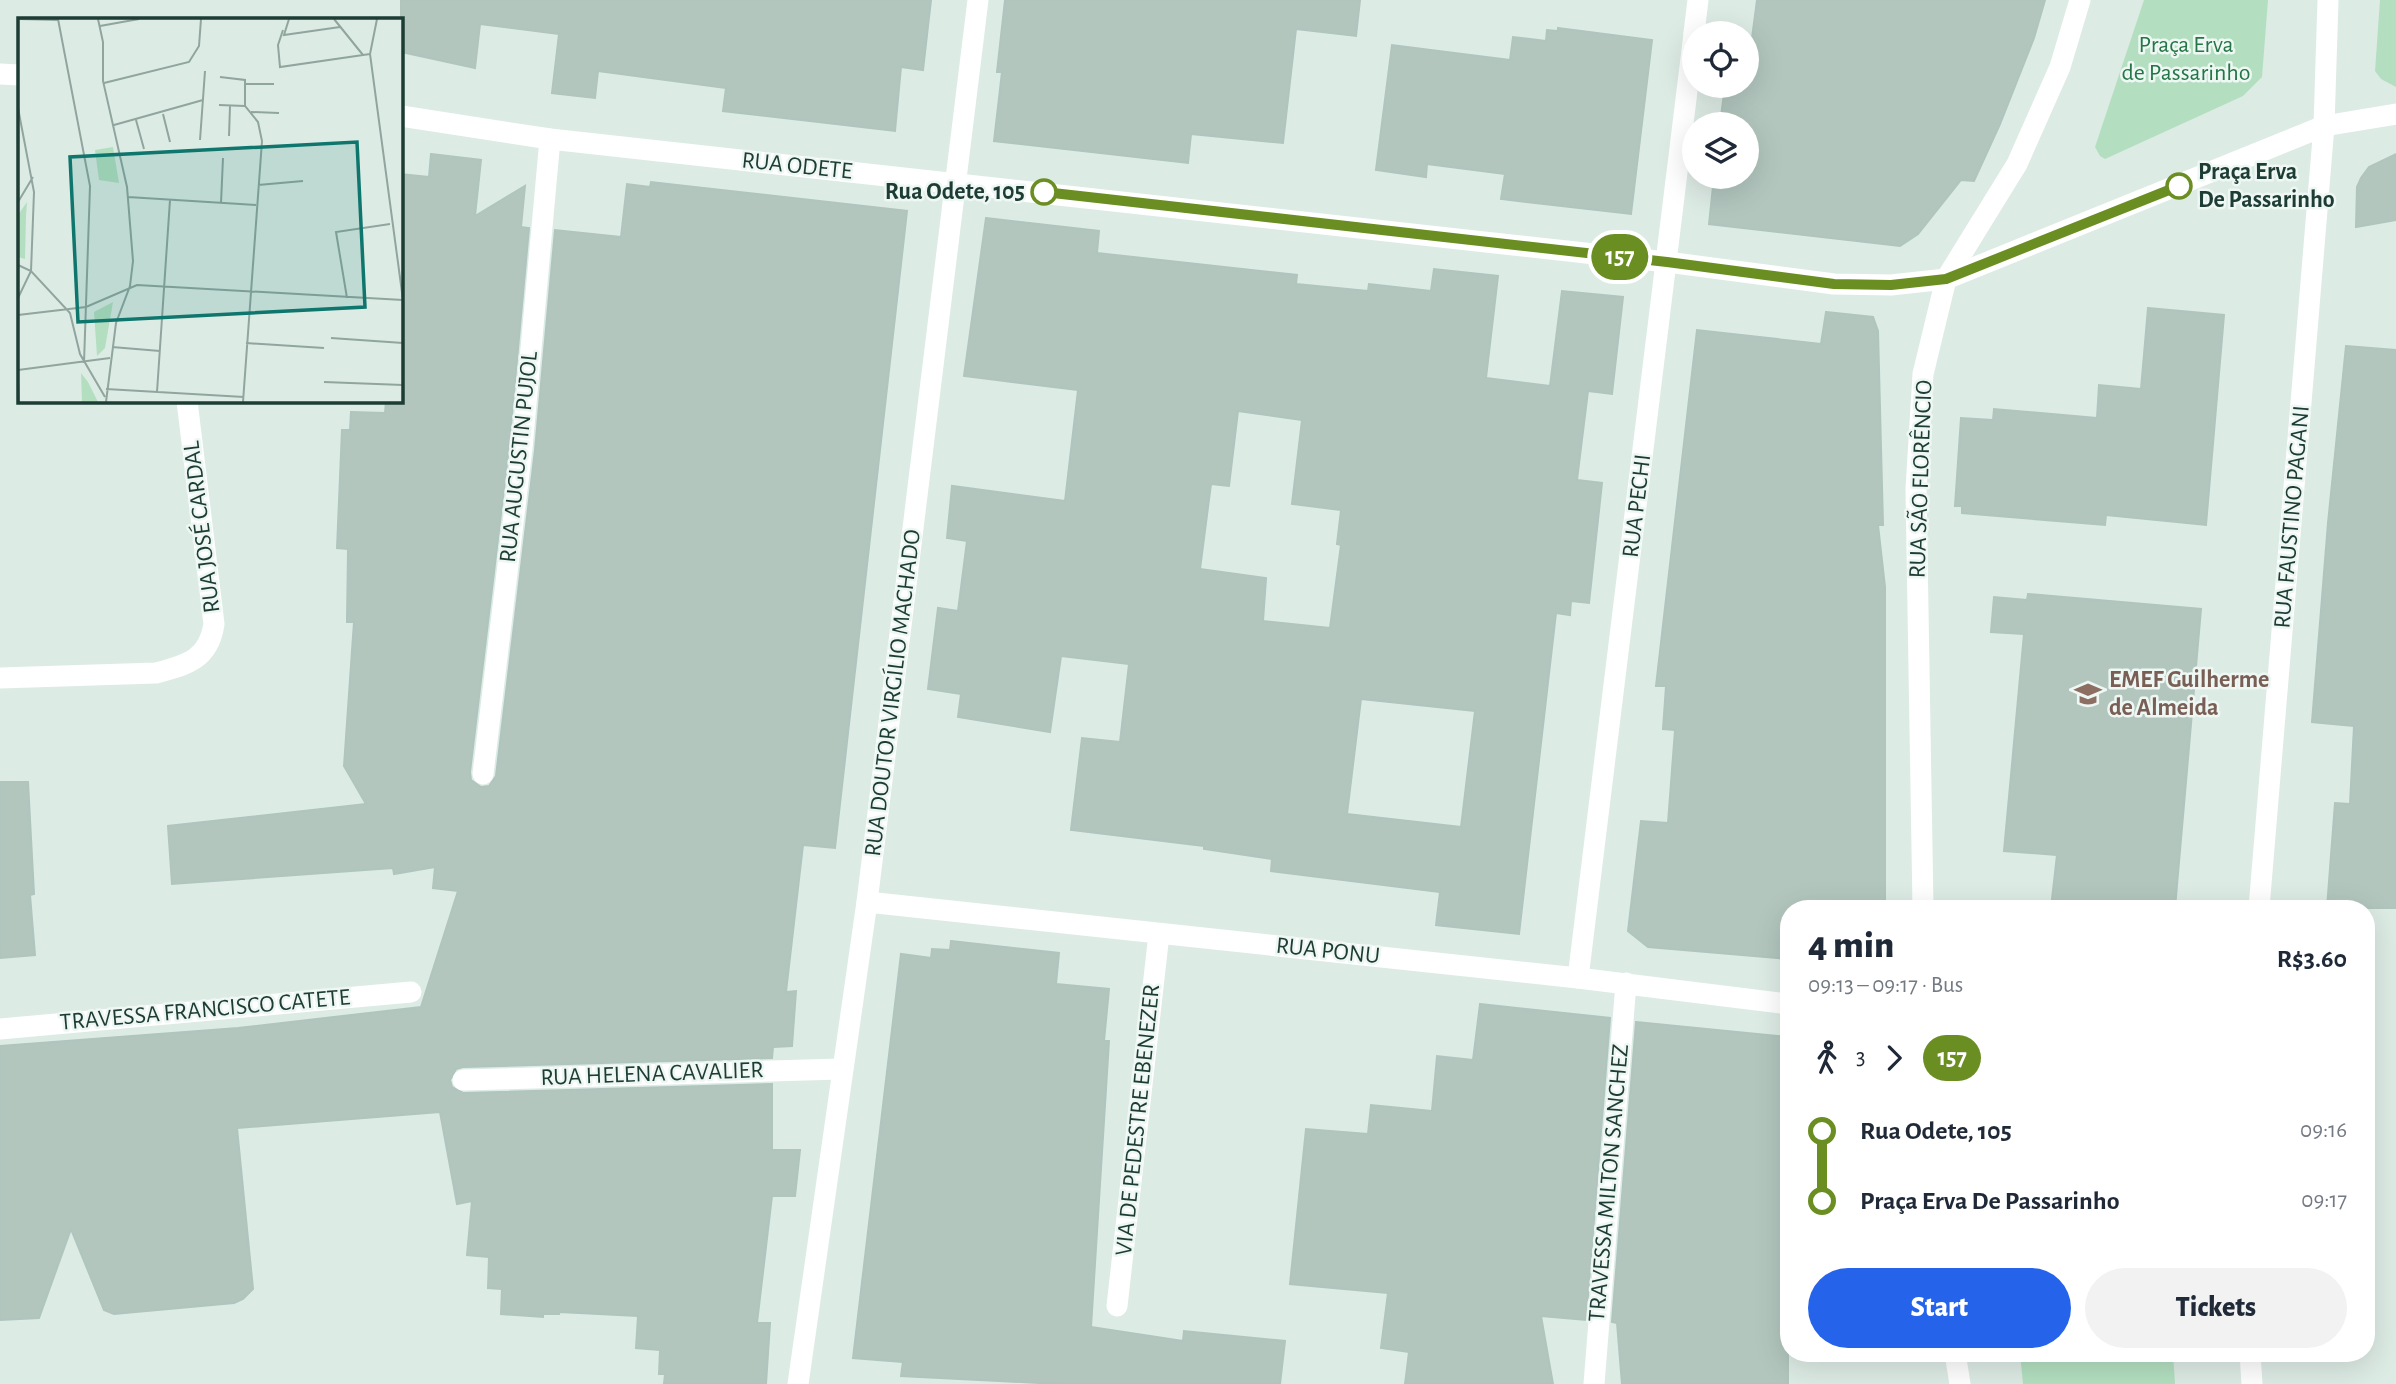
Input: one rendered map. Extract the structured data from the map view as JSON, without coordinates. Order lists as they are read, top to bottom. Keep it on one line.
{"streets":{"street":["RUA ODETE","RUA AUGUSTIN PUJOL","RUA SÃO FLORÊNCIO","RUA PECHI","RUA FAUSTINO PAGANI","RUA JOSÉ CARDAL","RUA DOUTOR VIRGÍLIO MACHADO","RUA PONU","TRAVESSA FRANCISCO CATETE","RUA HELENA CAVALIER","VIA DE PEDESTRE EBENEZER","TRAVESSA MILTON SANCHEZ"]},"crossings":[["RUA ODETE","RUA AUGUSTIN PUJOL"],["RUA ODETE","RUA SÃO FLORÊNCIO"],["RUA ODETE","RUA PECHI"],["RUA ODETE","RUA FAUSTINO PAGANI"],["RUA ODETE","RUA DOUTOR VIRGÍLIO MACHADO"],["RUA PECHI","RUA PONU"],["RUA DOUTOR VIRGÍLIO MACHADO","RUA PONU"],["RUA DOUTOR VIRGÍLIO MACHADO","RUA HELENA CAVALIER"],["RUA PONU","VIA DE PEDESTRE EBENEZER"],["RUA PONU","TRAVESSA MILTON SANCHEZ"]],"parks":["Praça Erva de Passarinho"],"places":{"other":["Praça Erva De Passarinho","Rua Odete, 105"],"school or university":["EMEF Guilherme de Almeida"]},"lines":["bus line 157"],"page":{"on_map":"157","heading":["4 min","09:13 – 09:17 · Bus","R$3.60"],"legs":["3","157"],"list":[{"name":"Rua Odete, 105","value":"09:16"},{"name":"Praça Erva De Passarinho","value":"09:17"}],"buttons":["Start","Tickets"]}}
